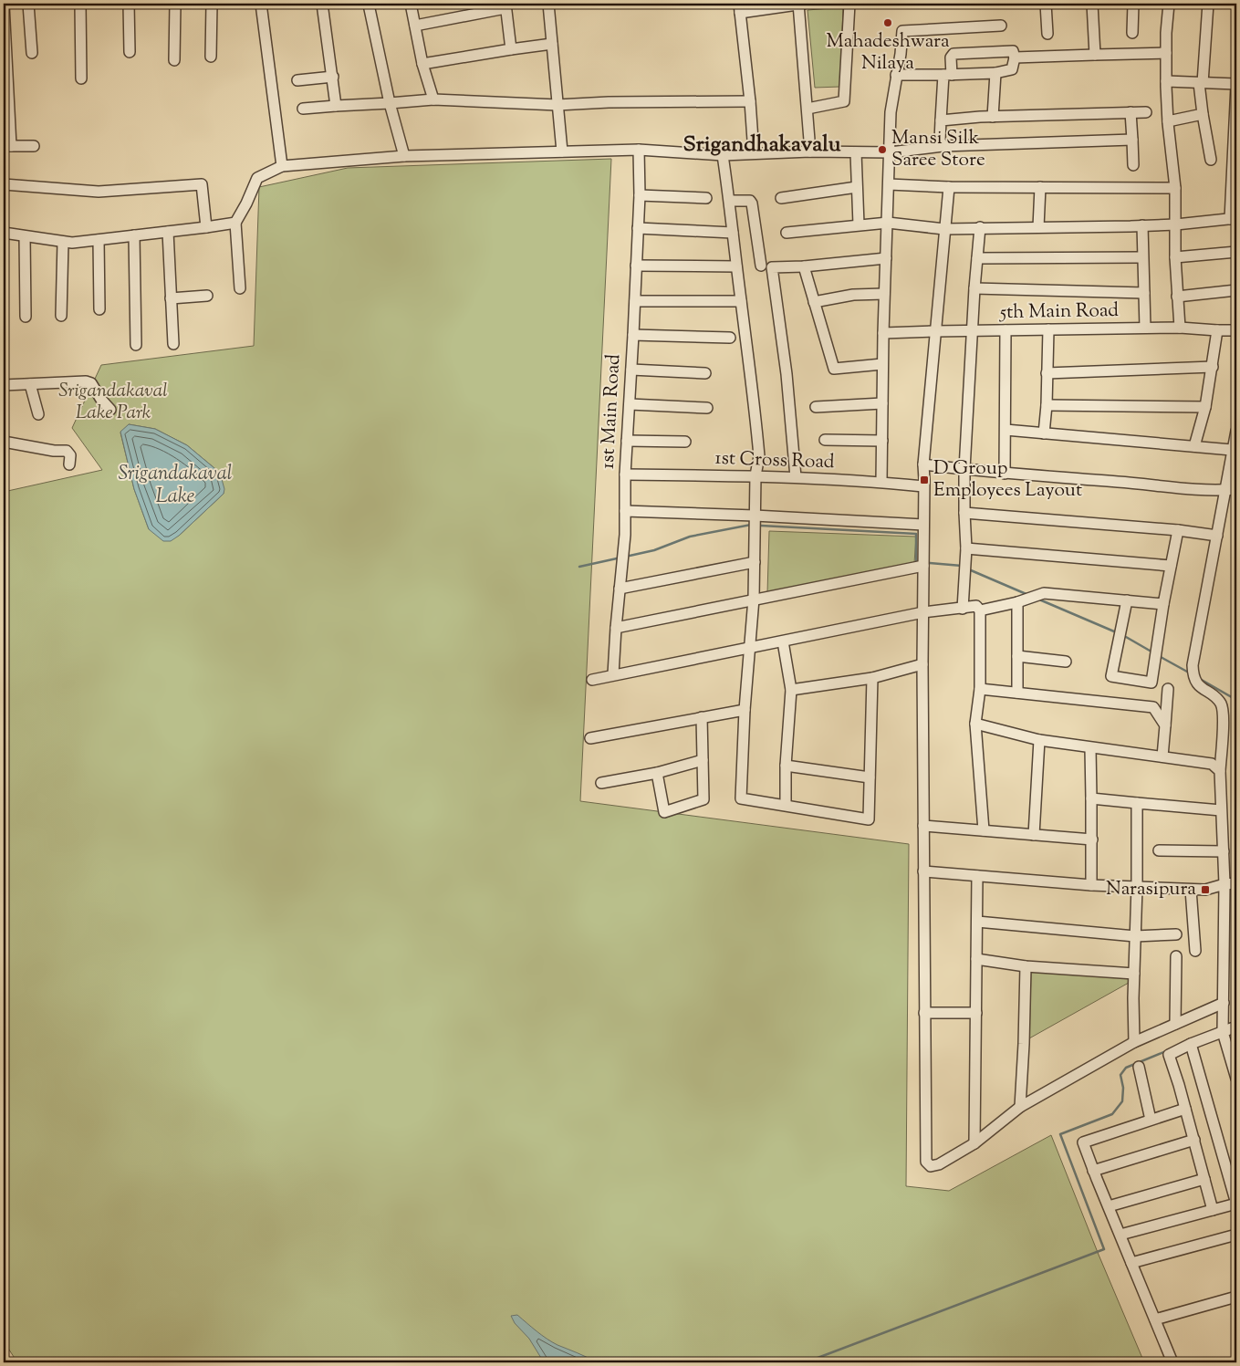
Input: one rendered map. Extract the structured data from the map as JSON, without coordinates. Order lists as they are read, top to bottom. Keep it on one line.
{"streets":{"street":["5th Main Road","1st Main Road","1st Cross Road"]},"crossings":[["1st Main Road","1st Cross Road"]],"districts":["Srigandhakavalu"],"water":["Srigandakaval Lake"],"parks":["Srigandakaval Lake Park"],"places":{"other":["Mahadeshwara Nilaya","Mansi Silk Saree Store"],"transit":["D Group Employees Layout","Narasipura"]}}
